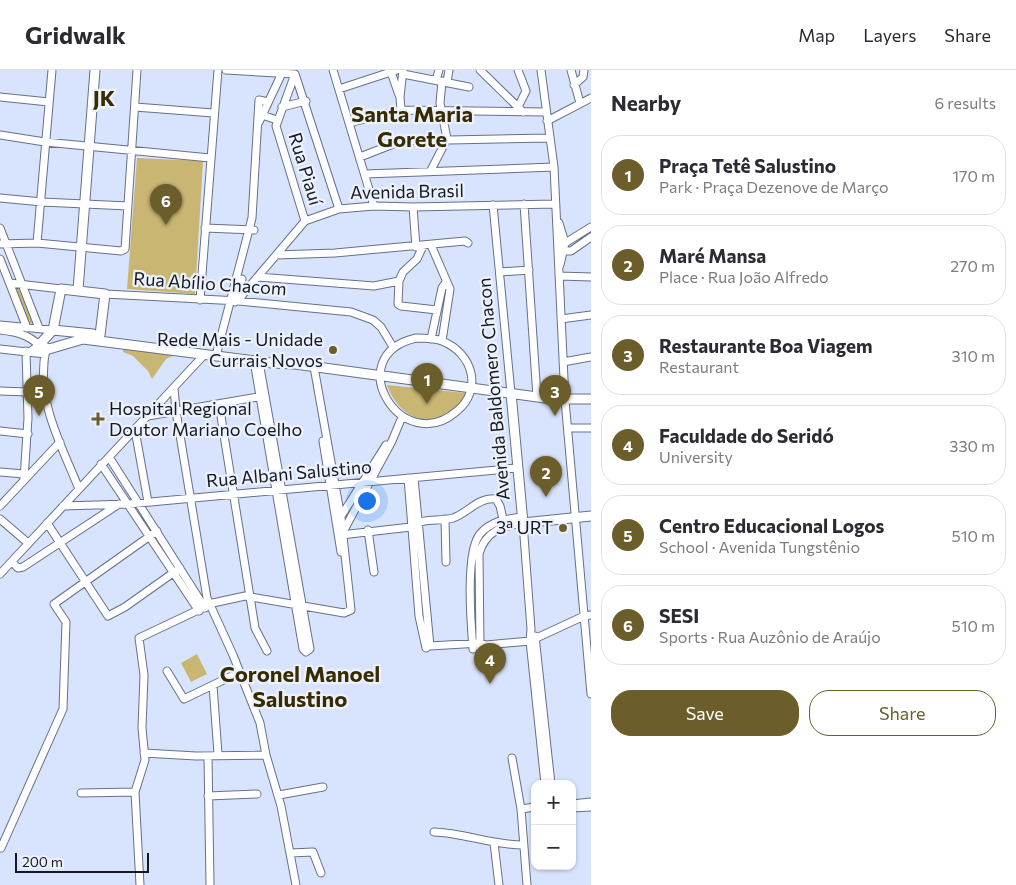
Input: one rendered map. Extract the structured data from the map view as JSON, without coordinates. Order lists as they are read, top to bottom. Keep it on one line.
{"streets":{"main road":["Rua Abílio Chacom","Avenida Baldomero Chacon"],"street":["Rua Piauí","Avenida Brasil","Rua Albani Salustino"]},"crossings":[["Rua Piauí","Avenida Brasil"],["Avenida Brasil","Avenida Baldomero Chacon"],["Avenida Baldomero Chacon","Rua Albani Salustino"]],"districts":["JK","Santa Maria Gorete","Coronel Manoel Salustino"],"places":{"other":["Rede Mais - Unidade Currais Novos","3ª URT"],"health":["Hospital Regional Doutor Mariano Coelho"]},"scale_bar":"200 m","page":{"header":"Gridwalk","nav":["Map","Layers","Share"],"heading":["Nearby","6 results"],"list":[{"mark":"1","name":"Praça Tetê Salustino","note":"Park · Praça Dezenove de Março","value":"170 m"},{"mark":"2","name":"Maré Mansa","note":"Place · Rua João Alfredo","value":"270 m"},{"mark":"3","name":"Restaurante Boa Viagem","note":"Restaurant","value":"310 m"},{"mark":"4","name":"Faculdade do Seridó","note":"University","value":"330 m"},{"mark":"5","name":"Centro Educacional Logos","note":"School · Avenida Tungstênio","value":"510 m"},{"mark":"6","name":"SESI","note":"Sports · Rua Auzônio de Araújo","value":"510 m"}],"pins":["6","1","3","5","2","4"],"buttons":["Save","Share"],"map_buttons":["+","−"],"scale":"200 m"}}
